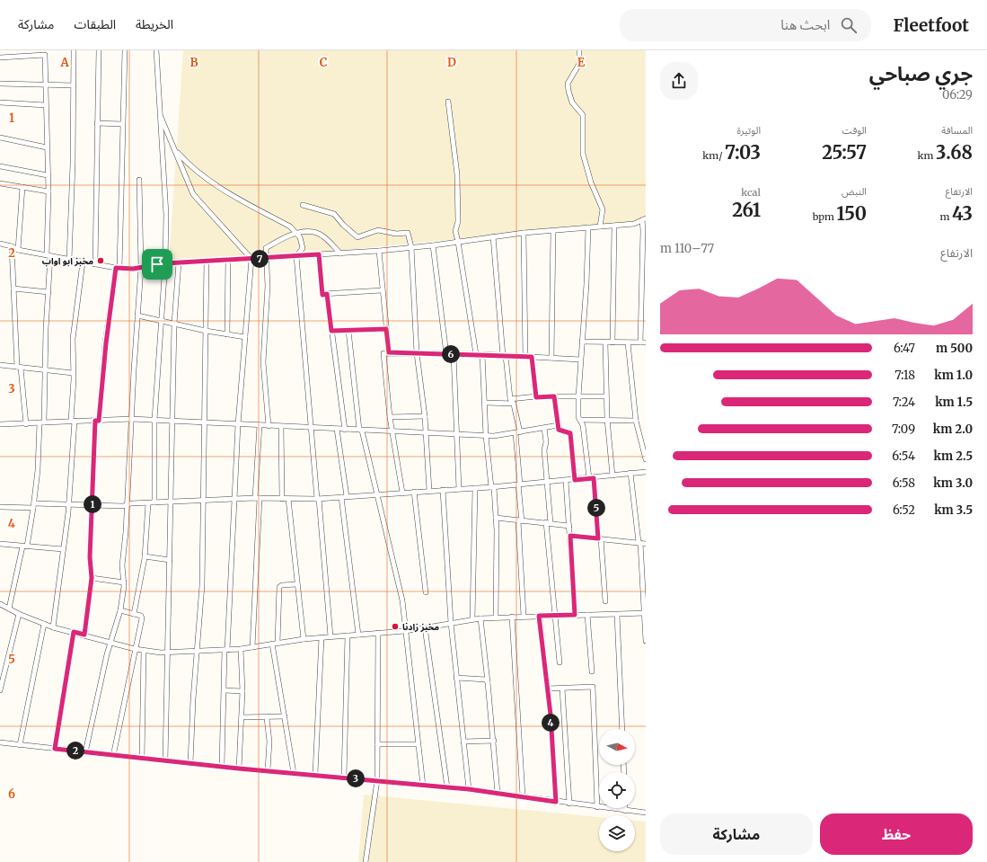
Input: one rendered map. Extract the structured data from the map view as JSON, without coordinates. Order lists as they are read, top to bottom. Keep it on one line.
{"places":["مخبز ابو اواب","مخبز زادنا"],"north":"right","page":{"header":"Fleetfoot","search":"ابحث هنا","nav":["الخريطة","الطبقات","مشاركة"],"heading":["جري صباحي","06:29"],"stats":[["المسافة","3.68 km"],["الوقت","25:57"],["الوتيرة","7:03 /km"],["الارتفاع","43 m"],["النبض","150 bpm"],["kcal","261"]],"chart":["الارتفاع","77–110 m"],"pins":["7","6","1","5","4","2","3"],"list":[{"name":"500 m","note":"6:47"},{"name":"1.0 km","note":"7:18"},{"name":"1.5 km","note":"7:24"},{"name":"2.0 km","note":"7:09"},{"name":"2.5 km","note":"6:54"},{"name":"3.0 km","note":"6:58"},{"name":"3.5 km","note":"6:52"}],"buttons":["حفظ","مشاركة"]},"grid":{"columns":["A","B","C","D","E"],"rows":["1","2","3","4","5","6"]}}
